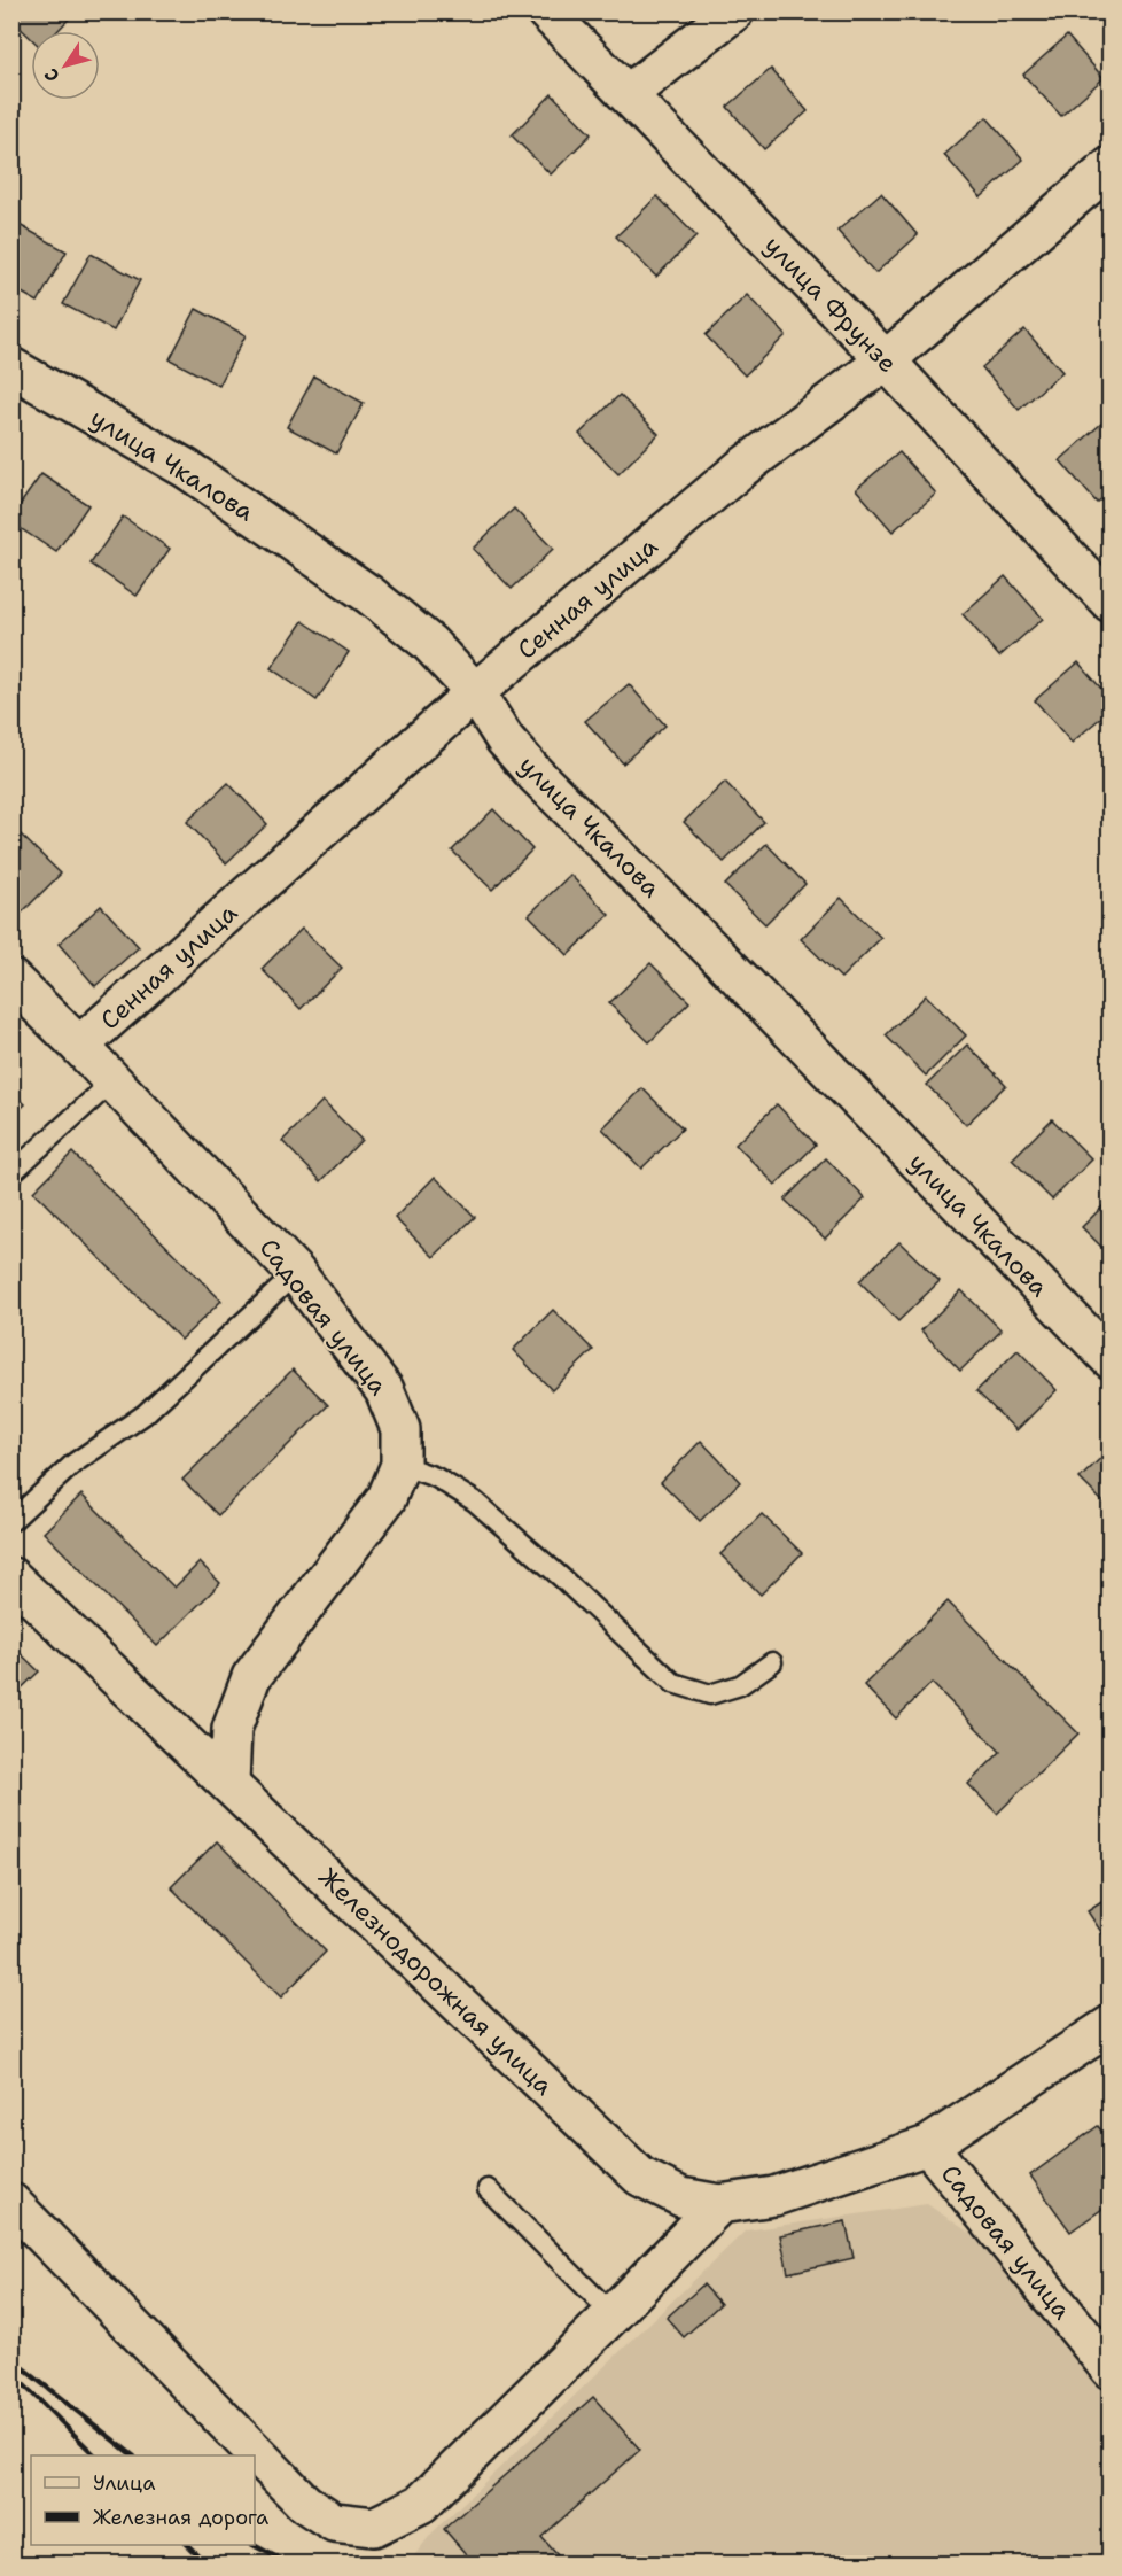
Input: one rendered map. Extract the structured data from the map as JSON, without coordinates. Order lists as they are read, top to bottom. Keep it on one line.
{"streets":{"street":["улица Фрунзе","улица Чкалова","Сенная улица","Садовая улица","Железнодорожная улица"]},"crossings":[["улица Фрунзе","Сенная улица"],["улица Чкалова","Сенная улица"],["Сенная улица","Садовая улица"],["Садовая улица","Железнодорожная улица"]],"legend":["Улица","Железная дорога"],"north":"bottom left"}
